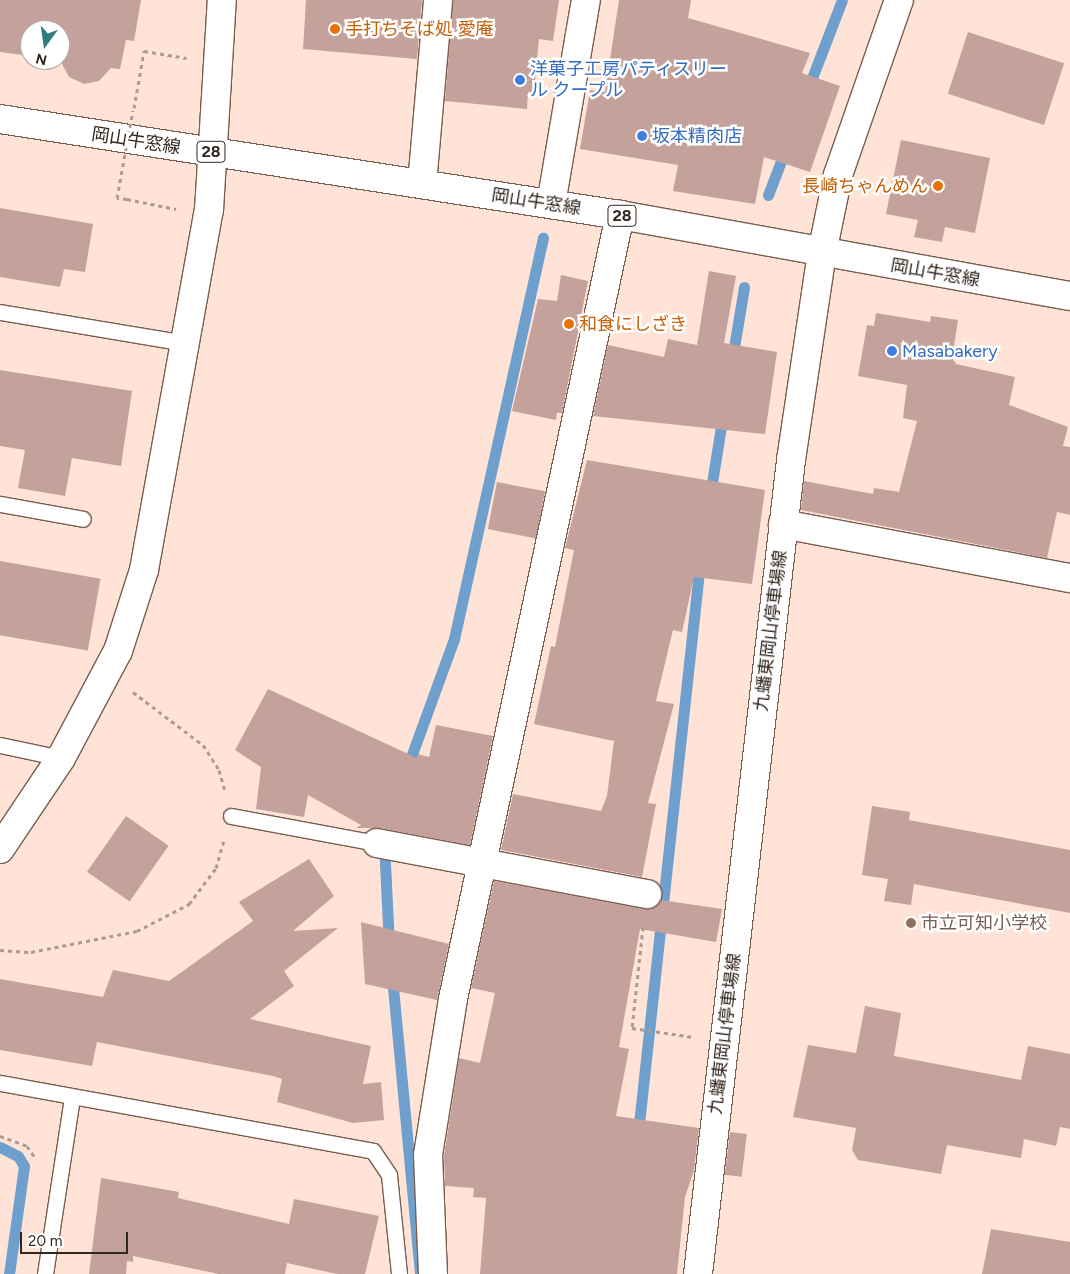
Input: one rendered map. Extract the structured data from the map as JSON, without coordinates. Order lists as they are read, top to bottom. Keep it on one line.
{"streets":{"street":["岡山牛窓線","28","九蟠東岡山停車場線"]},"crossings":[["岡山牛窓線","九蟠東岡山停車場線"]],"places":["手打ちそば処 愛庵","洋菓子工房パティスリー ル クープル","坂本精肉店","長崎ちゃんめん","和食にしざき","Masabakery","市立可知小学校"],"scale_bar":"20 m","north":"bottom"}
